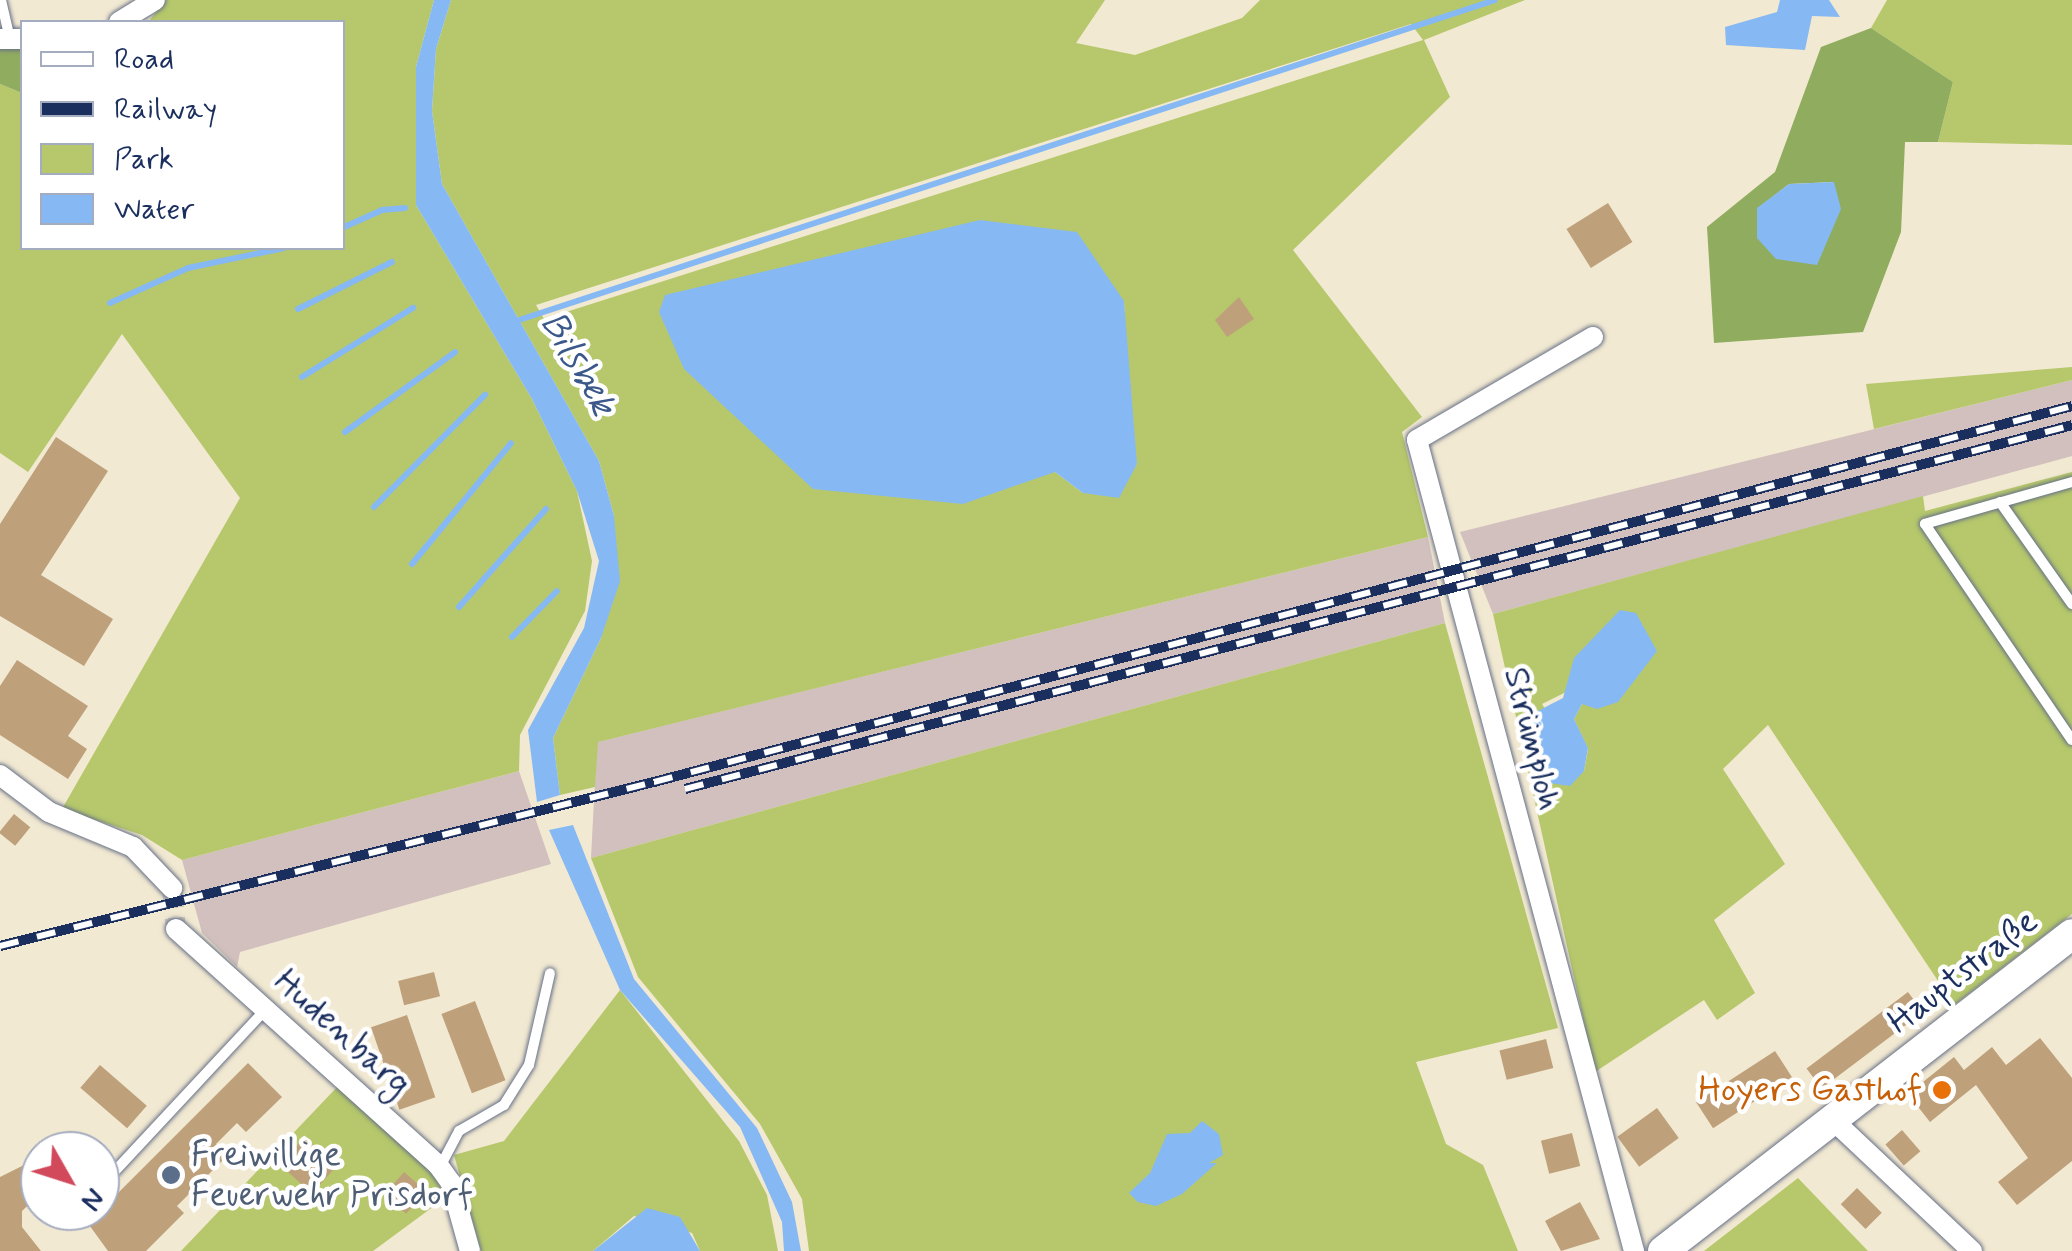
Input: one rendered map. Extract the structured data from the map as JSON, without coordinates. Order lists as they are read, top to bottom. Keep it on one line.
{"streets":{"main road":["Hauptstraße"],"street":["Strümploh","Hudenbarg"]},"water":["Bilsbek"],"places":["Hoyers Gasthof","Freiwillige Feuerwehr Prisdorf"],"legend":["Road","Railway","Park","Water"],"north":"bottom right"}
